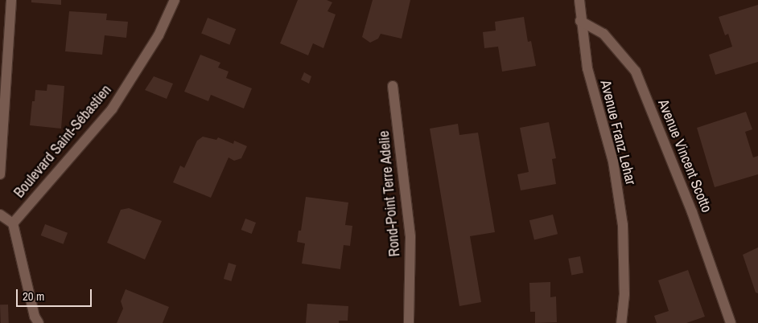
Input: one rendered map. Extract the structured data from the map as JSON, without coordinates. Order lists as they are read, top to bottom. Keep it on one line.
{"streets":{"street":["Avenue Franz Lehar","Boulevard Saint-Sébastien","Avenue Vincent Scotto","Rond-Point Terre Adelie"]},"crossings":[["Avenue Franz Lehar","Avenue Vincent Scotto"]],"scale_bar":"20 m"}
